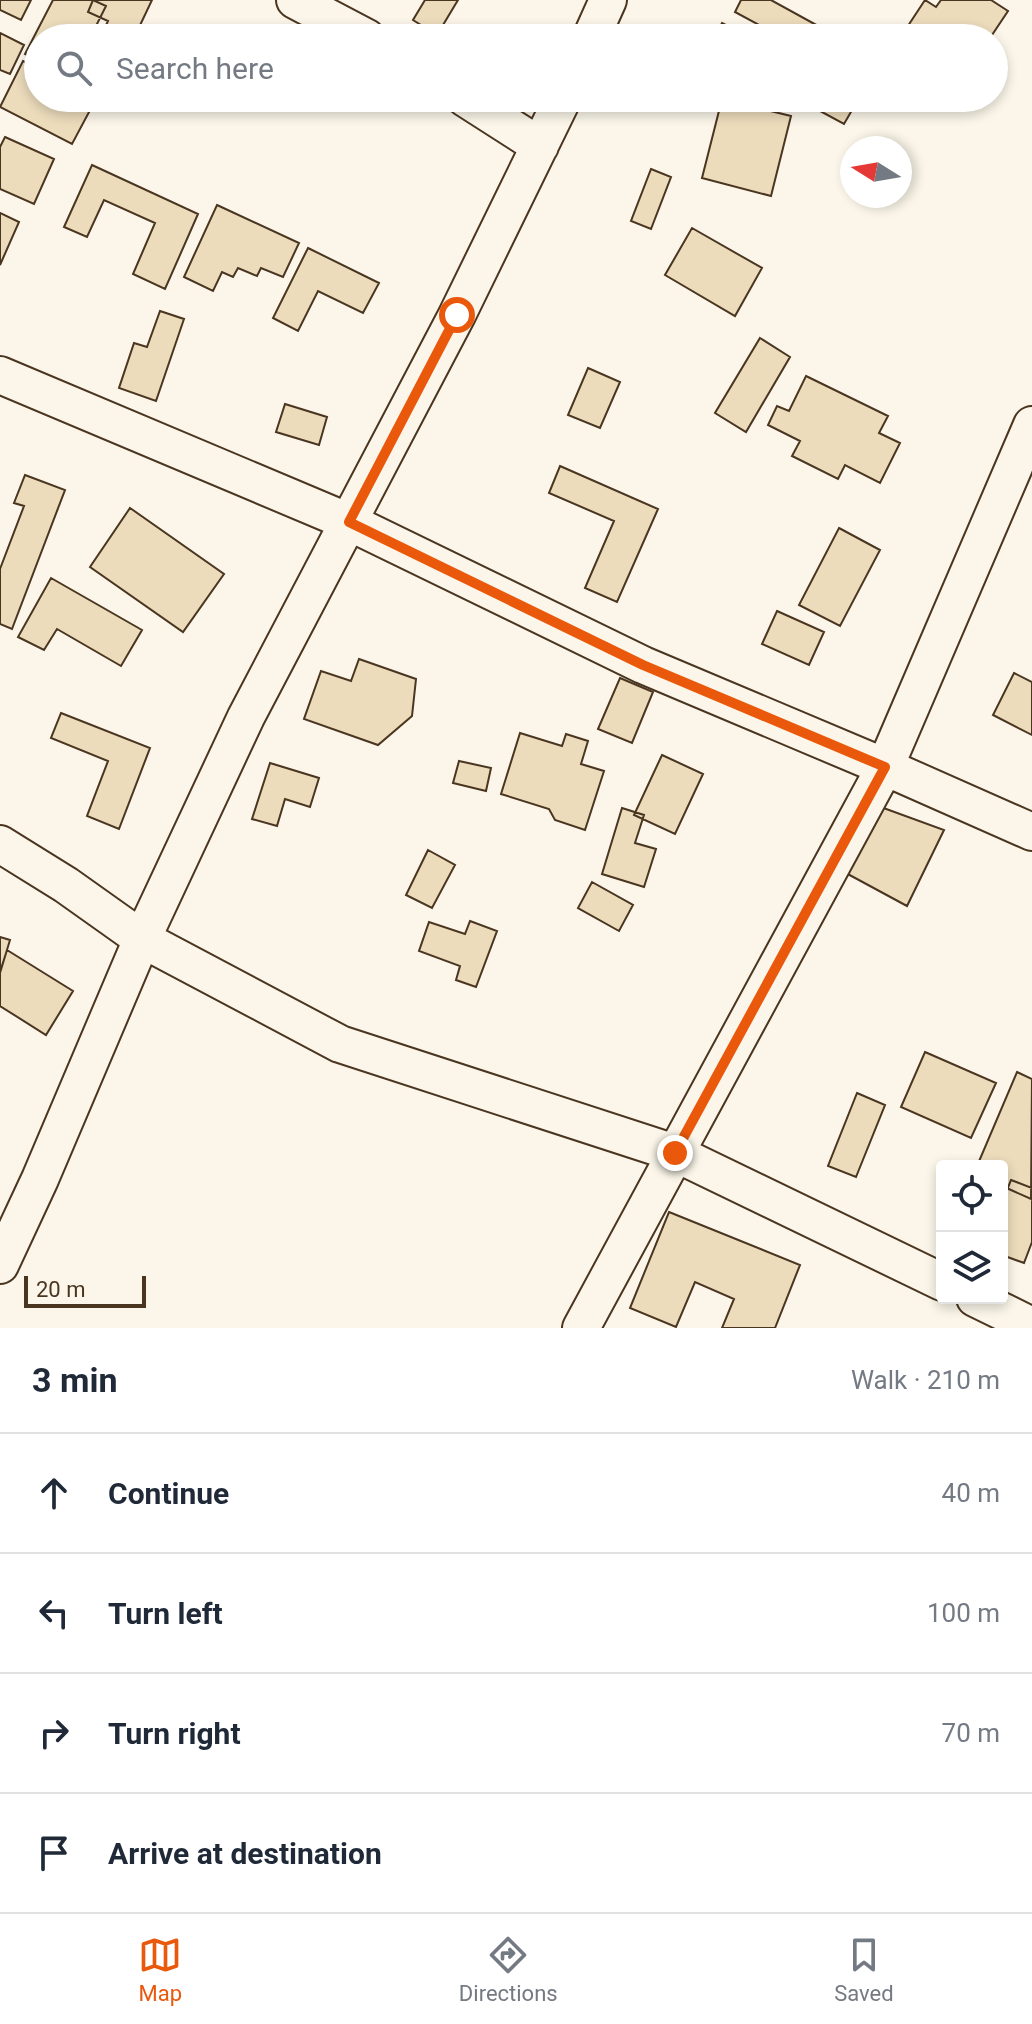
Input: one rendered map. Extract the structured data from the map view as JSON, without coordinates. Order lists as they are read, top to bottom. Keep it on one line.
{"scale_bar":"20 m","north":"left","page":{"search":"Search here","scale":"20 m","heading":["3 min","Walk · 210 m"],"list":[["Continue","40 m"],["Turn left","100 m"],["Turn right","70 m"],"Arrive at destination"],"nav":["Map","Directions","Saved"]}}
